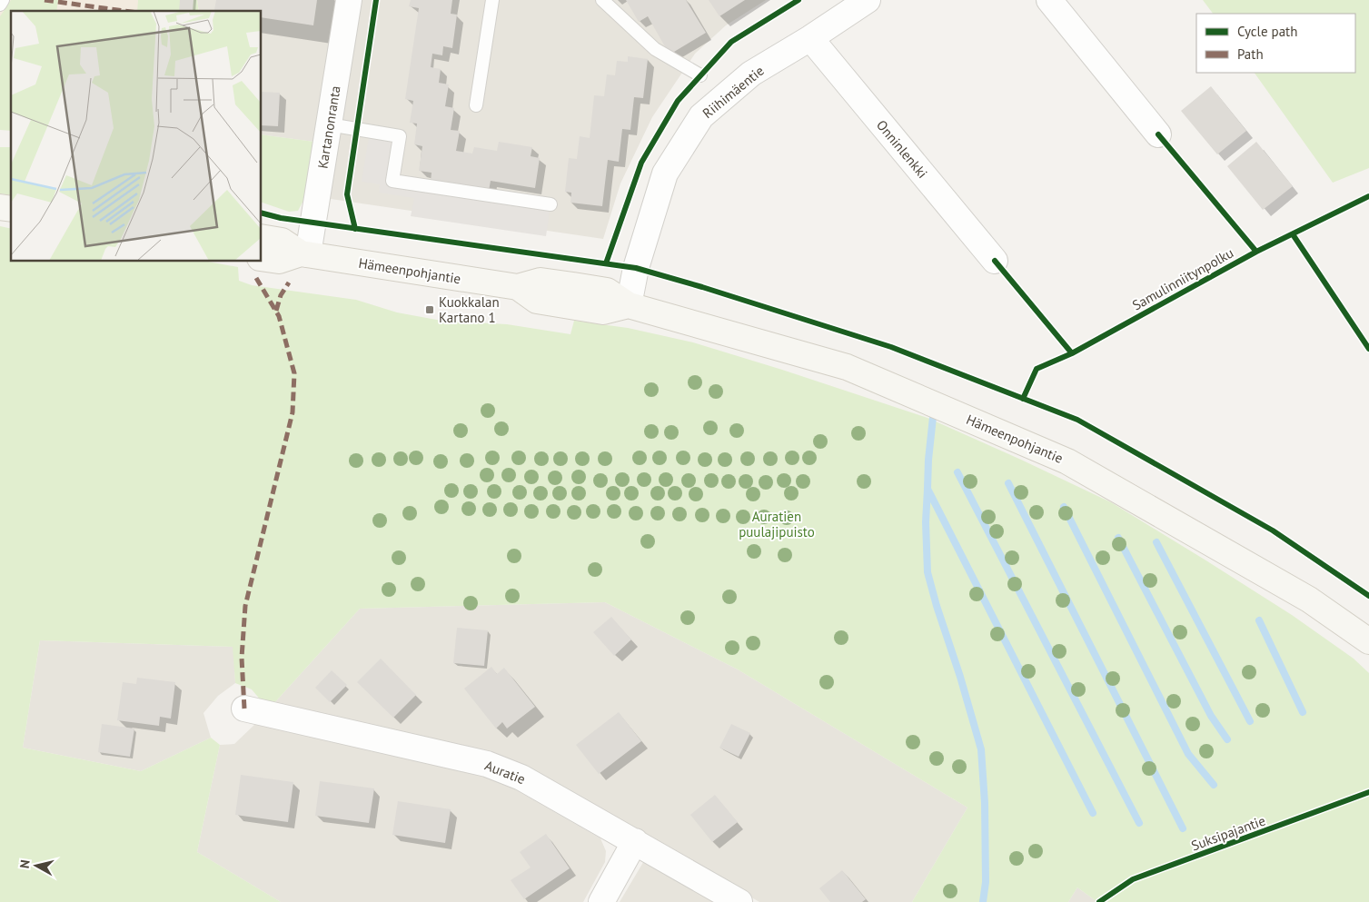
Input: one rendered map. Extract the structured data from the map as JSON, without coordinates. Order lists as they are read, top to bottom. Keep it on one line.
{"streets":{"main road":["Hämeenpohjantie"],"street":["Riihimäentie","Kartanonranta","Onninlenkki","Auratie"],"cycle path":["Samulinniitynpolku","Suksipajantie"]},"crossings":[["Riihimäentie","Onninlenkki"],["Riihimäentie","Hämeenpohjantie"],["Kartanonranta","Hämeenpohjantie"]],"parks":["Auratien puulajipuisto"],"places":{"transit":["Kuokkalan Kartano 1"]},"legend":["Cycle path","Path"],"north":"left"}
